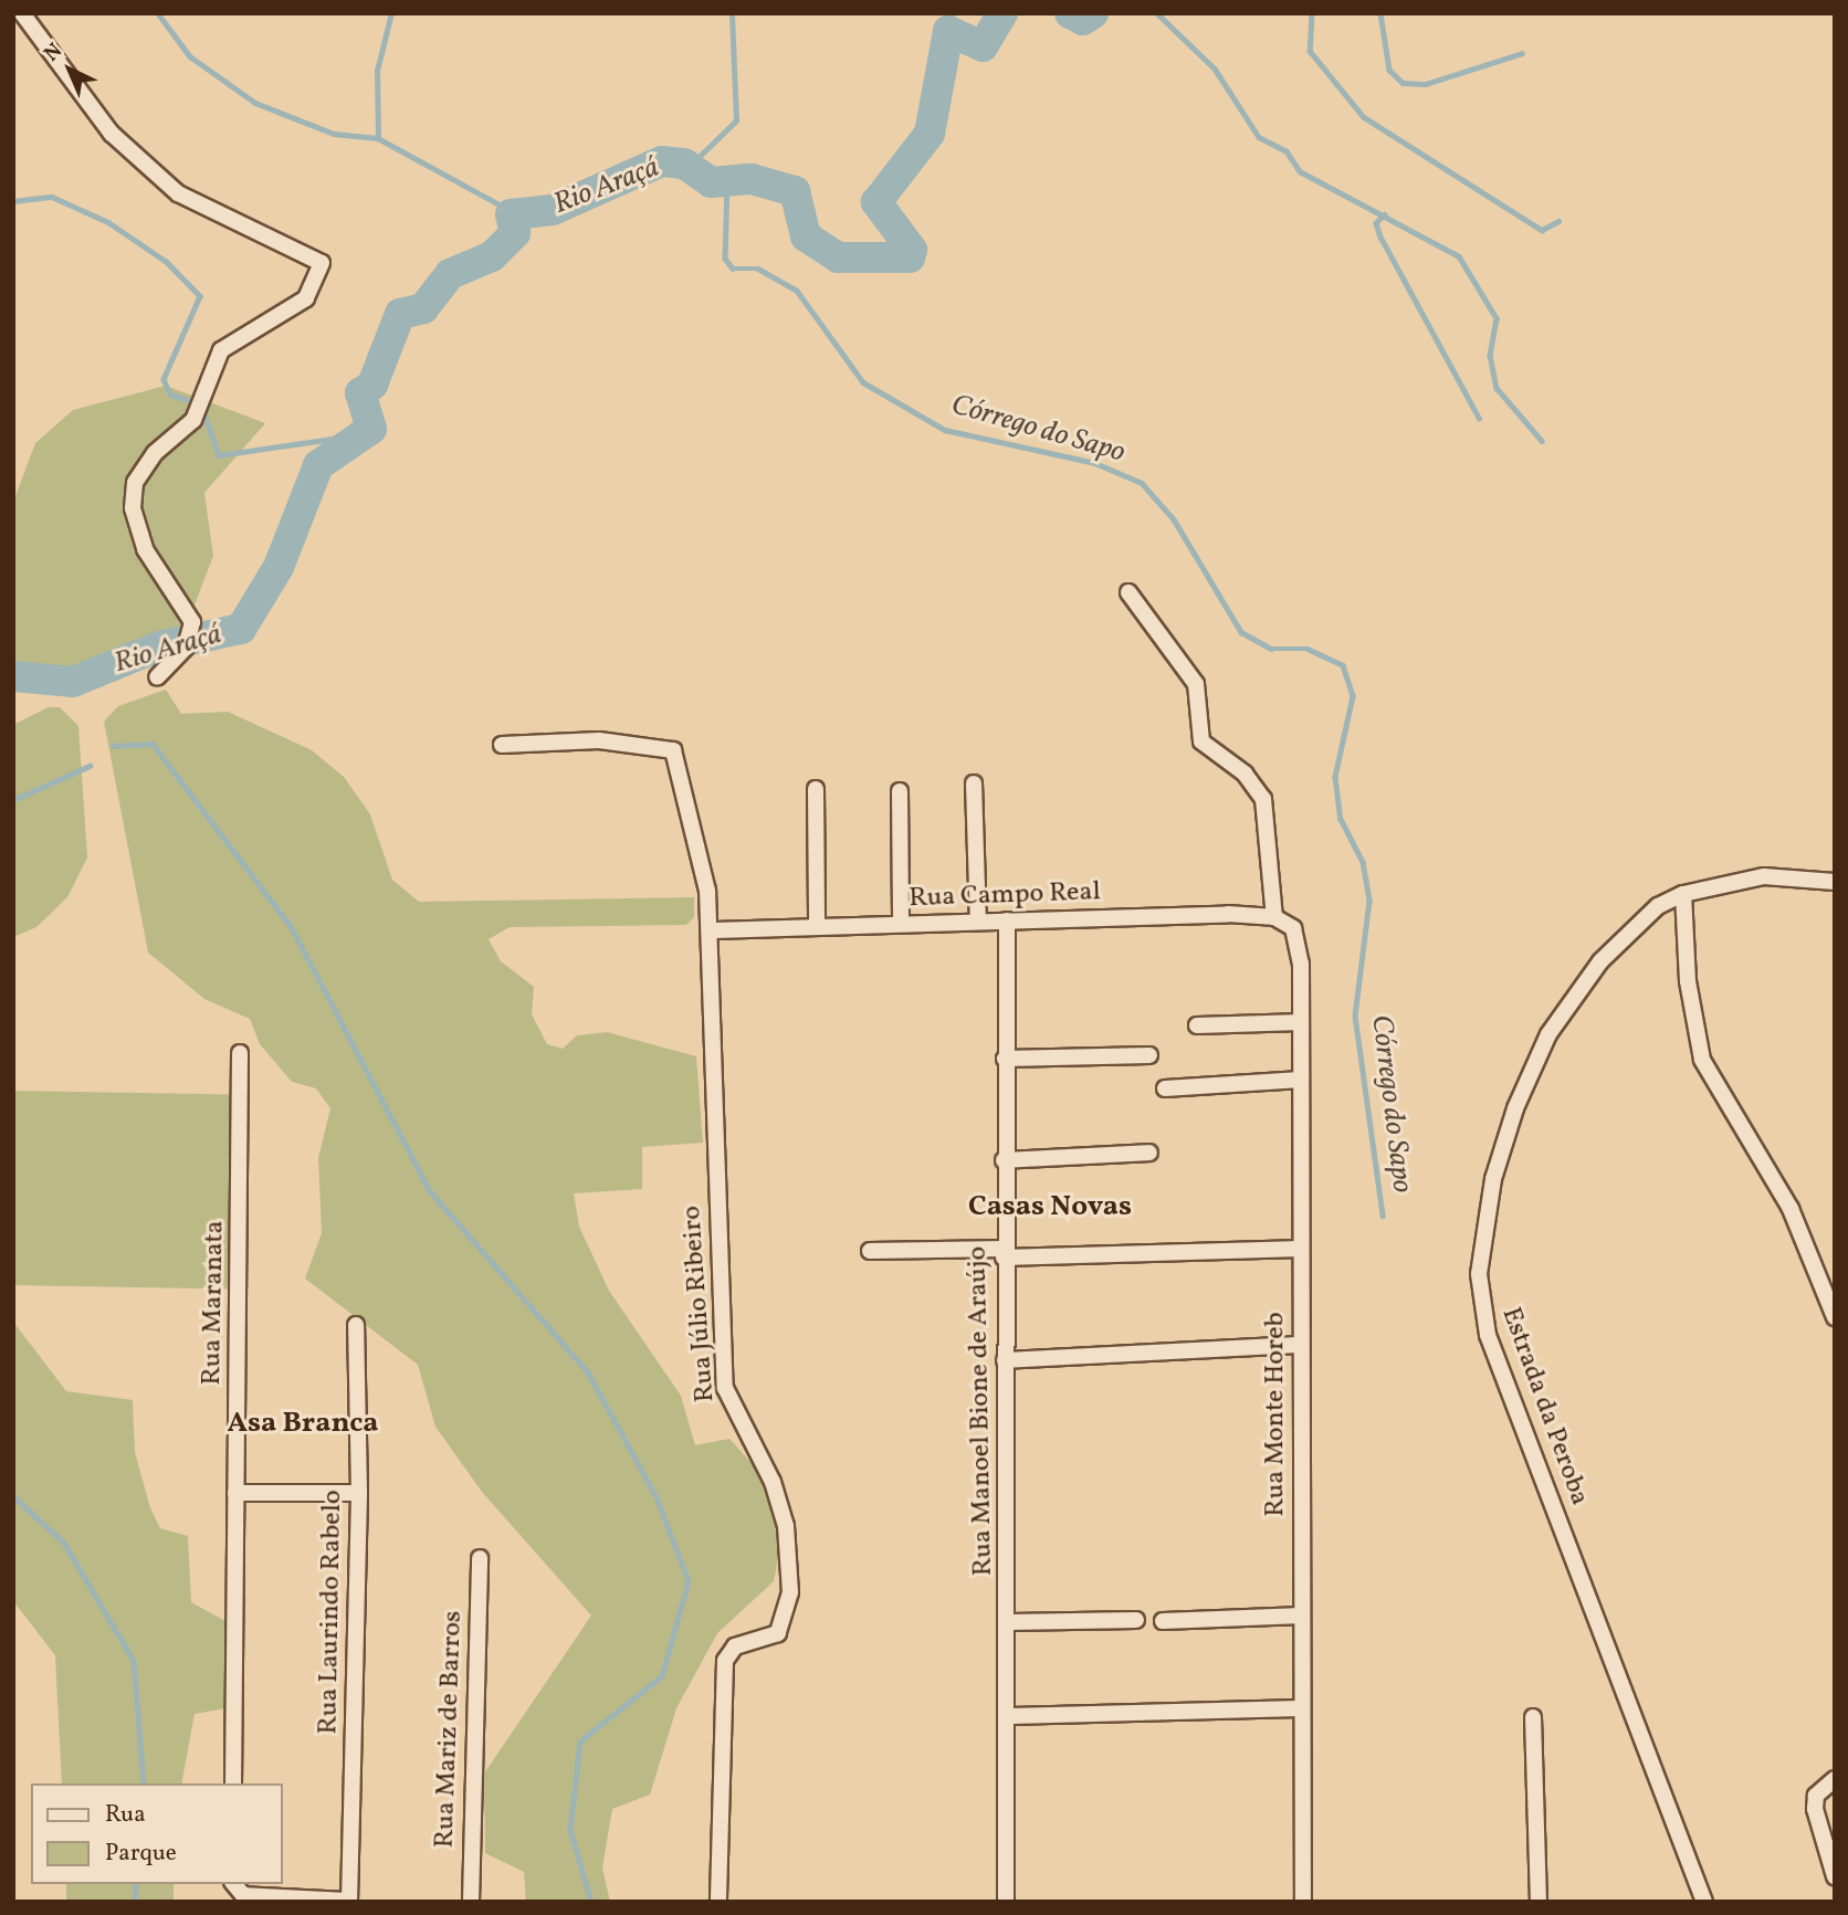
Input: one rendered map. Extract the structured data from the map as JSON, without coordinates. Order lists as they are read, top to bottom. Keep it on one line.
{"streets":{"street":["Rua Campo Real","Rua Maranata","Rua Júlio Ribeiro","Estrada da Peroba","Rua Manoel Bione de Araújo","Rua Monte Horeb","Rua Laurindo Rabelo","Rua Mariz de Barros"]},"crossings":[["Rua Campo Real","Rua Júlio Ribeiro"],["Rua Campo Real","Rua Manoel Bione de Araújo"],["Rua Campo Real","Rua Monte Horeb"]],"districts":["Casas Novas","Asa Branca"],"water":["Rio Araçá","Córrego do Sapo"],"legend":["Rua","Parque"],"north":"top left"}
